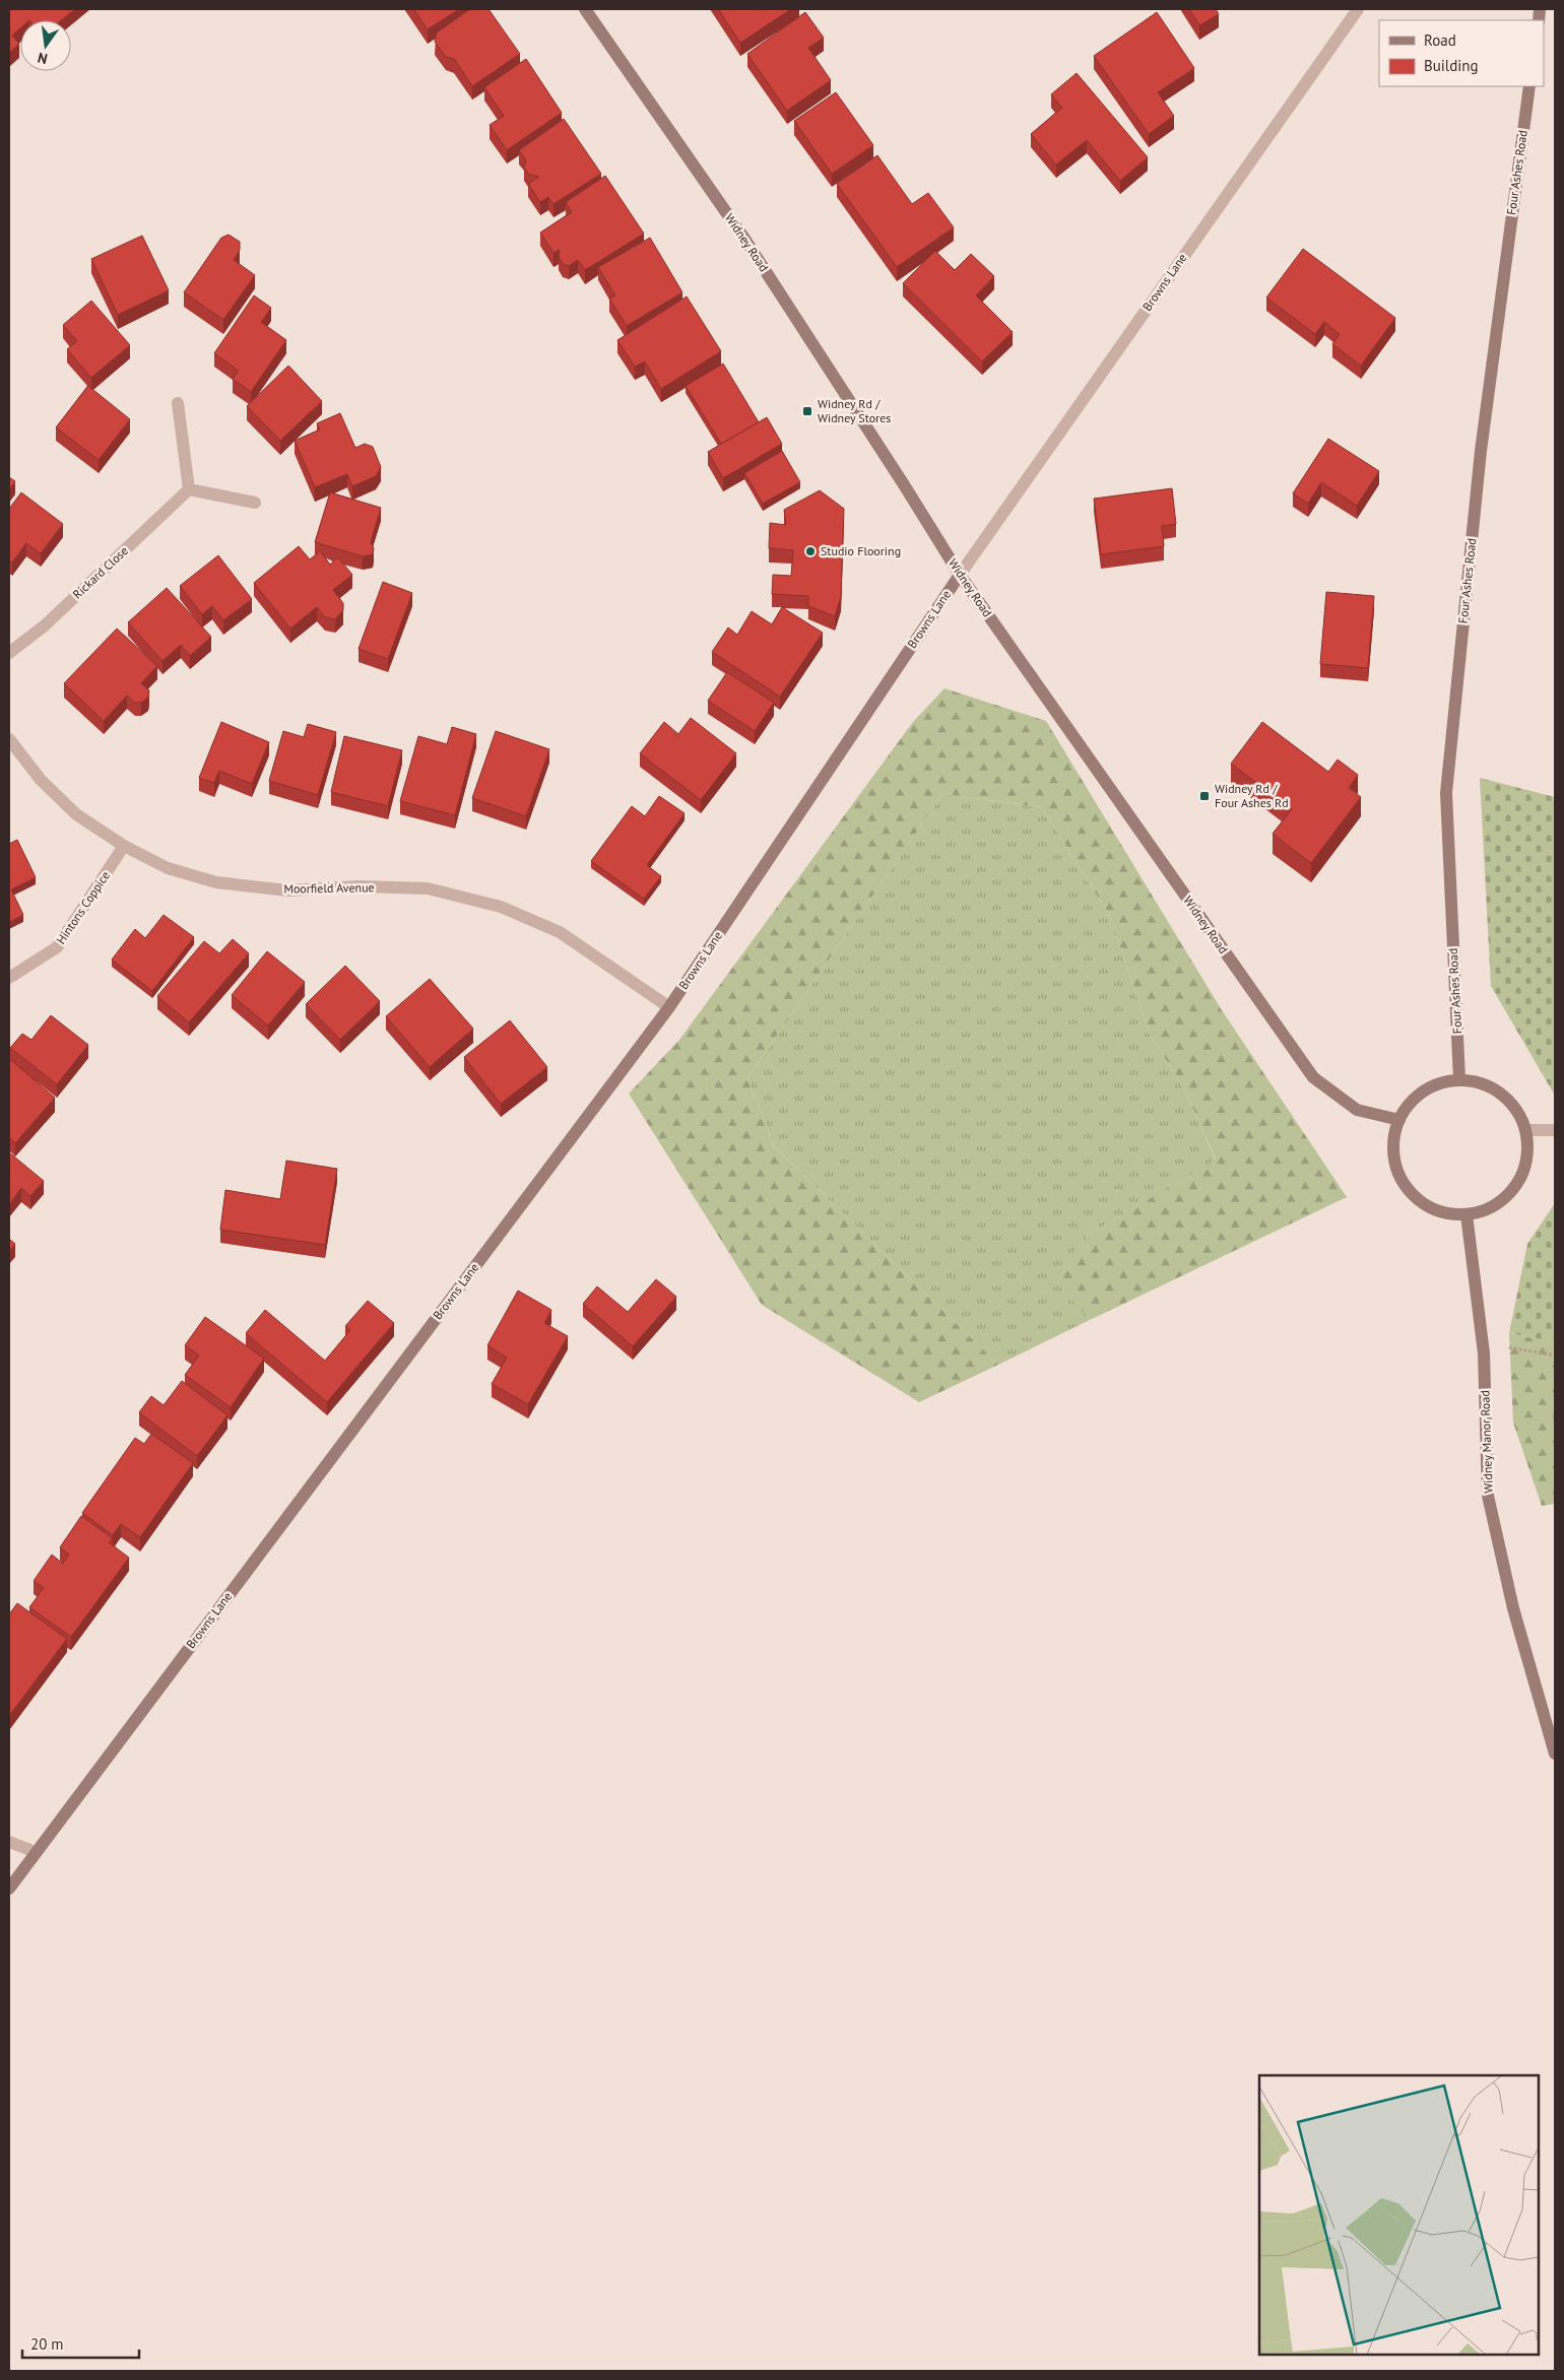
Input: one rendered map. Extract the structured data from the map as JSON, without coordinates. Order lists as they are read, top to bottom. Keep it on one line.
{"streets":{"street":["Four Ashes Road","Widney Road","Browns Lane","Rickard Close","Moorfield Avenue","Hintons Coppice","Widney Manor Road"]},"crossings":[["Four Ashes Road","Widney Road"],["Four Ashes Road","Widney Manor Road"],["Widney Road","Browns Lane"],["Widney Road","Widney Manor Road"],["Browns Lane","Moorfield Avenue"],["Moorfield Avenue","Hintons Coppice"]],"places":{"transit":["Widney Rd / Widney Stores","Widney Rd / Four Ashes Rd"],"other":["Studio Flooring"]},"legend":["Road","Building"],"scale_bar":"20 m","north":"bottom"}
